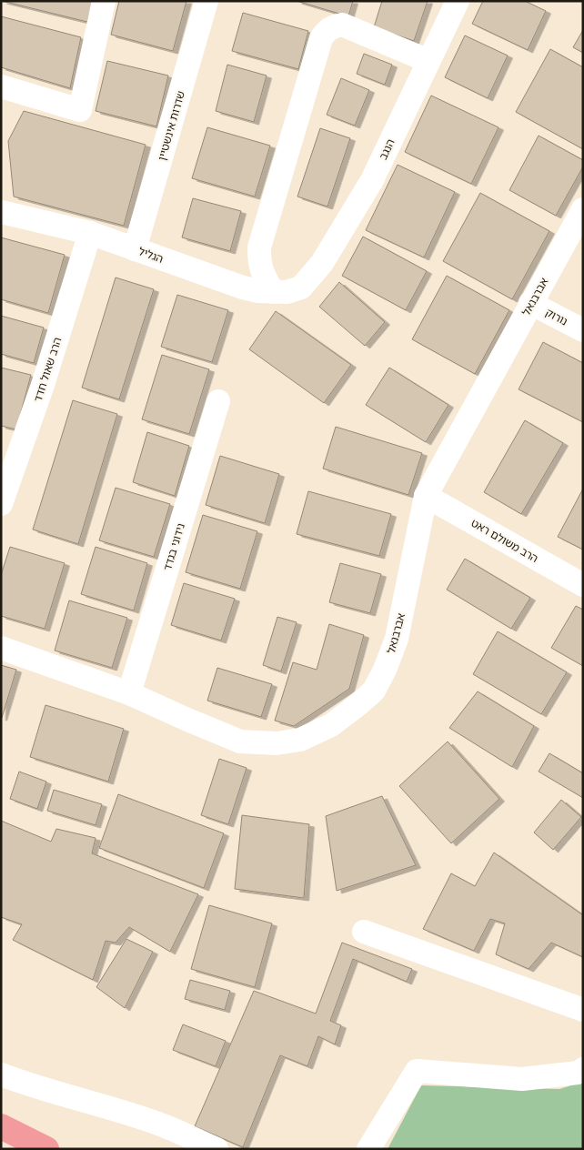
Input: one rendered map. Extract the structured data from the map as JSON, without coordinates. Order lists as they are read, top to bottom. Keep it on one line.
{"streets":{"street":["שדרות אינשטיין","הנגב","הגליל","אברבנאל","נורוק","הרב שאול חדד","הרב משולם ראט","נידוני בגדד"]},"crossings":[["שדרות אינשטיין","הגליל"],["הנגב","הגליל"],["הגליל","הרב שאול חדד"],["אברבנאל","נורוק"],["אברבנאל","הרב משולם ראט"],["אברבנאל","נידוני בגדד"]]}
